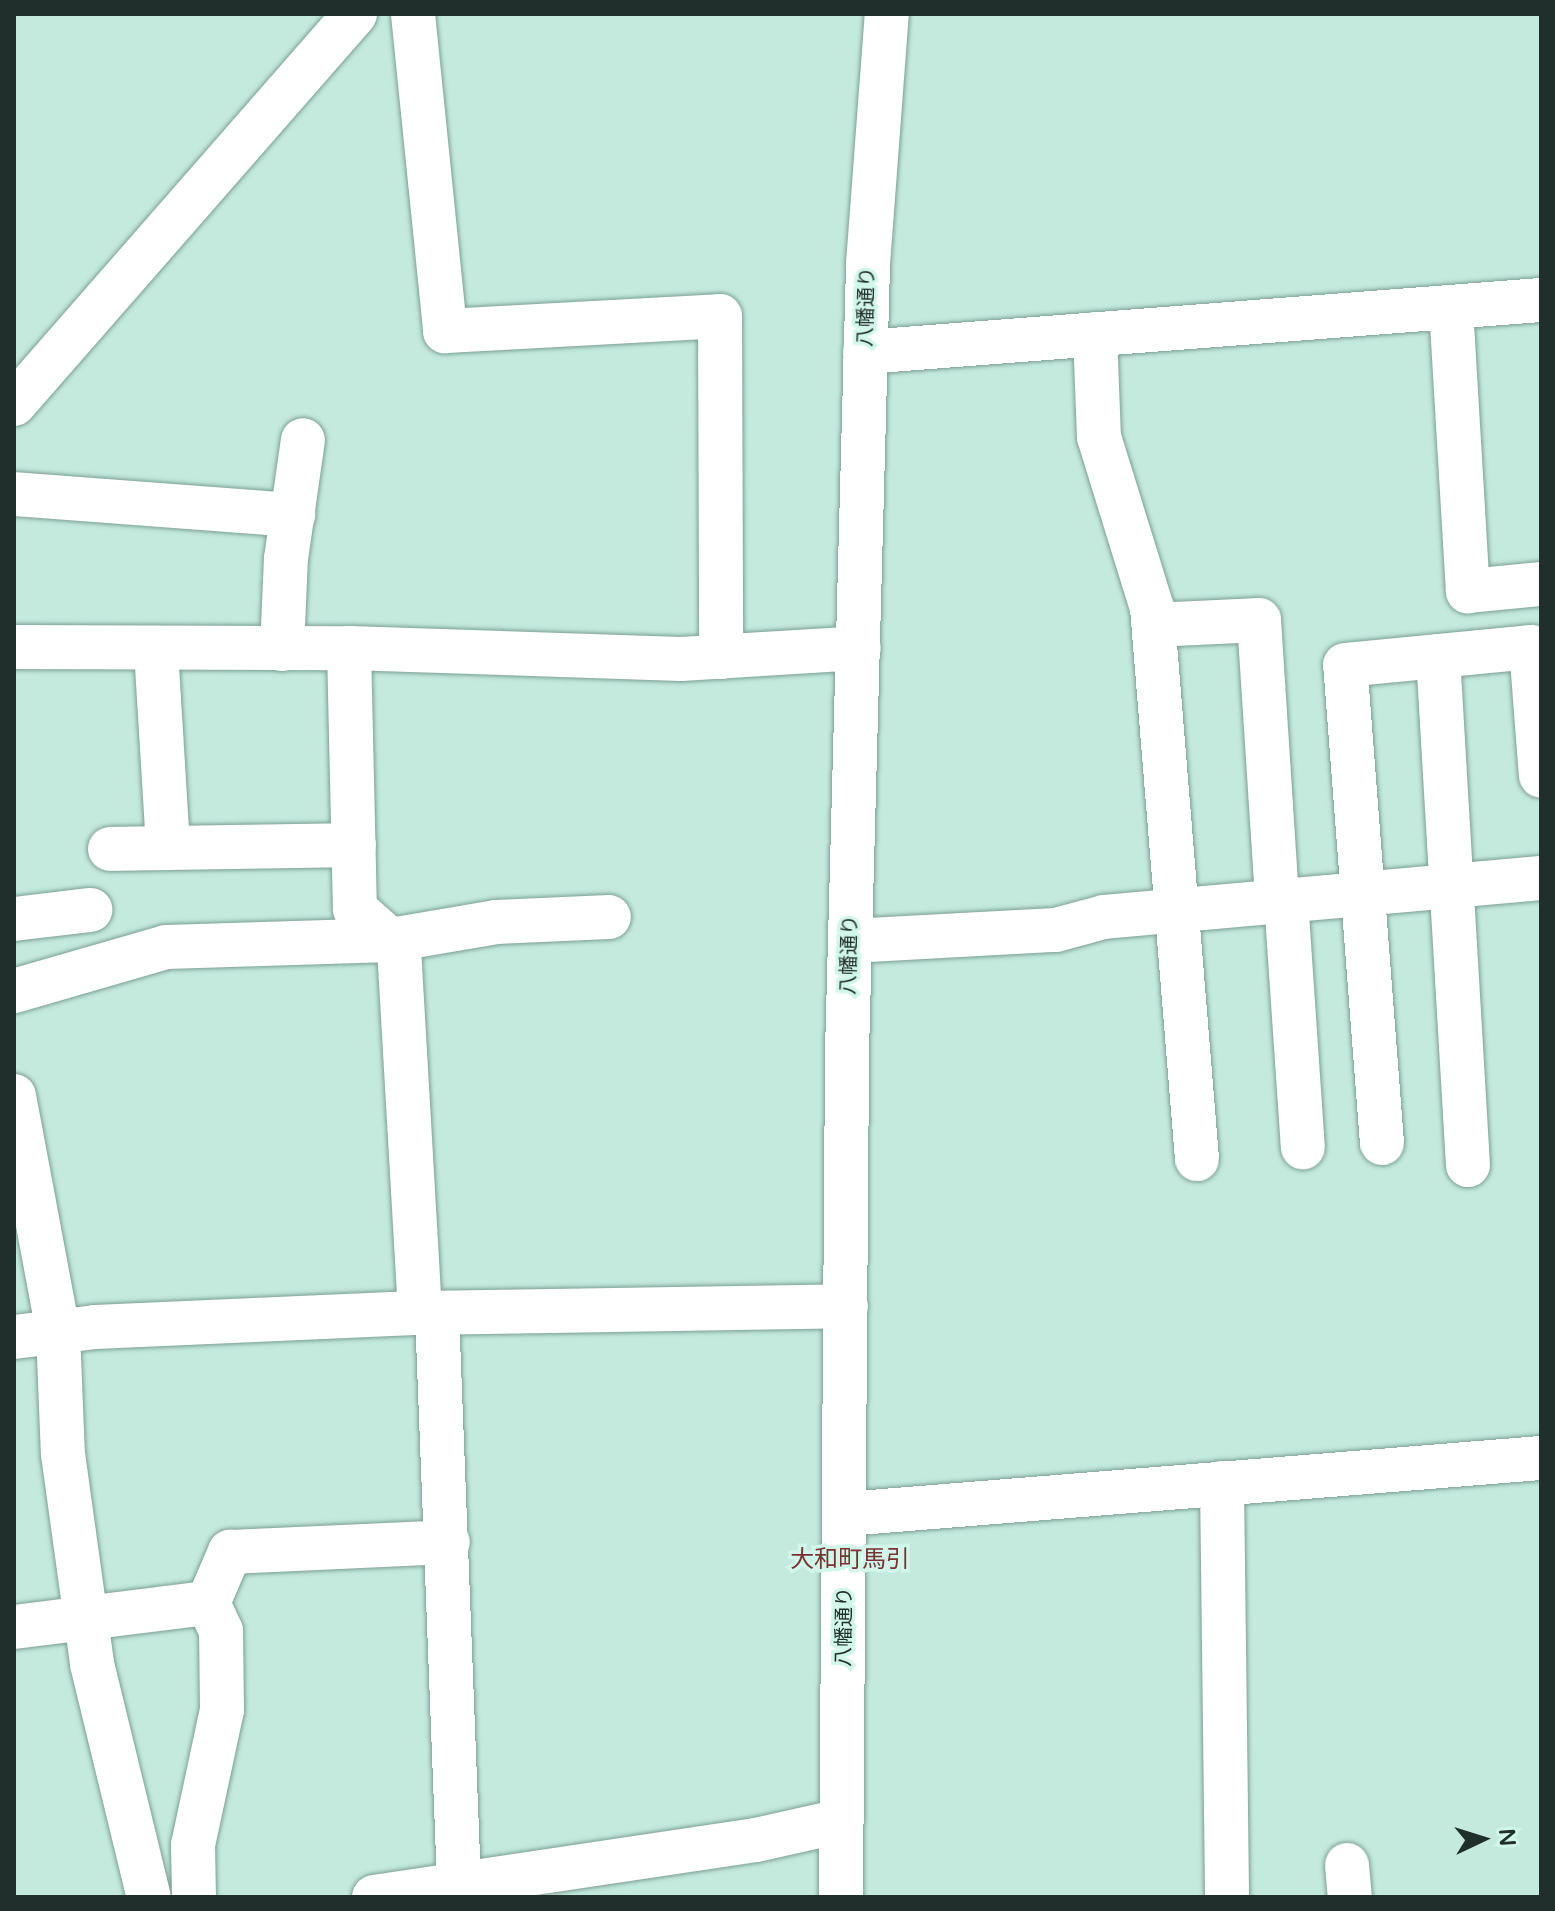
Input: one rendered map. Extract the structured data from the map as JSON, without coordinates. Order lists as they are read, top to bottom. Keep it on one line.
{"streets":{"street":["八幡通り"]},"districts":["大和町馬引"],"north":"right"}
